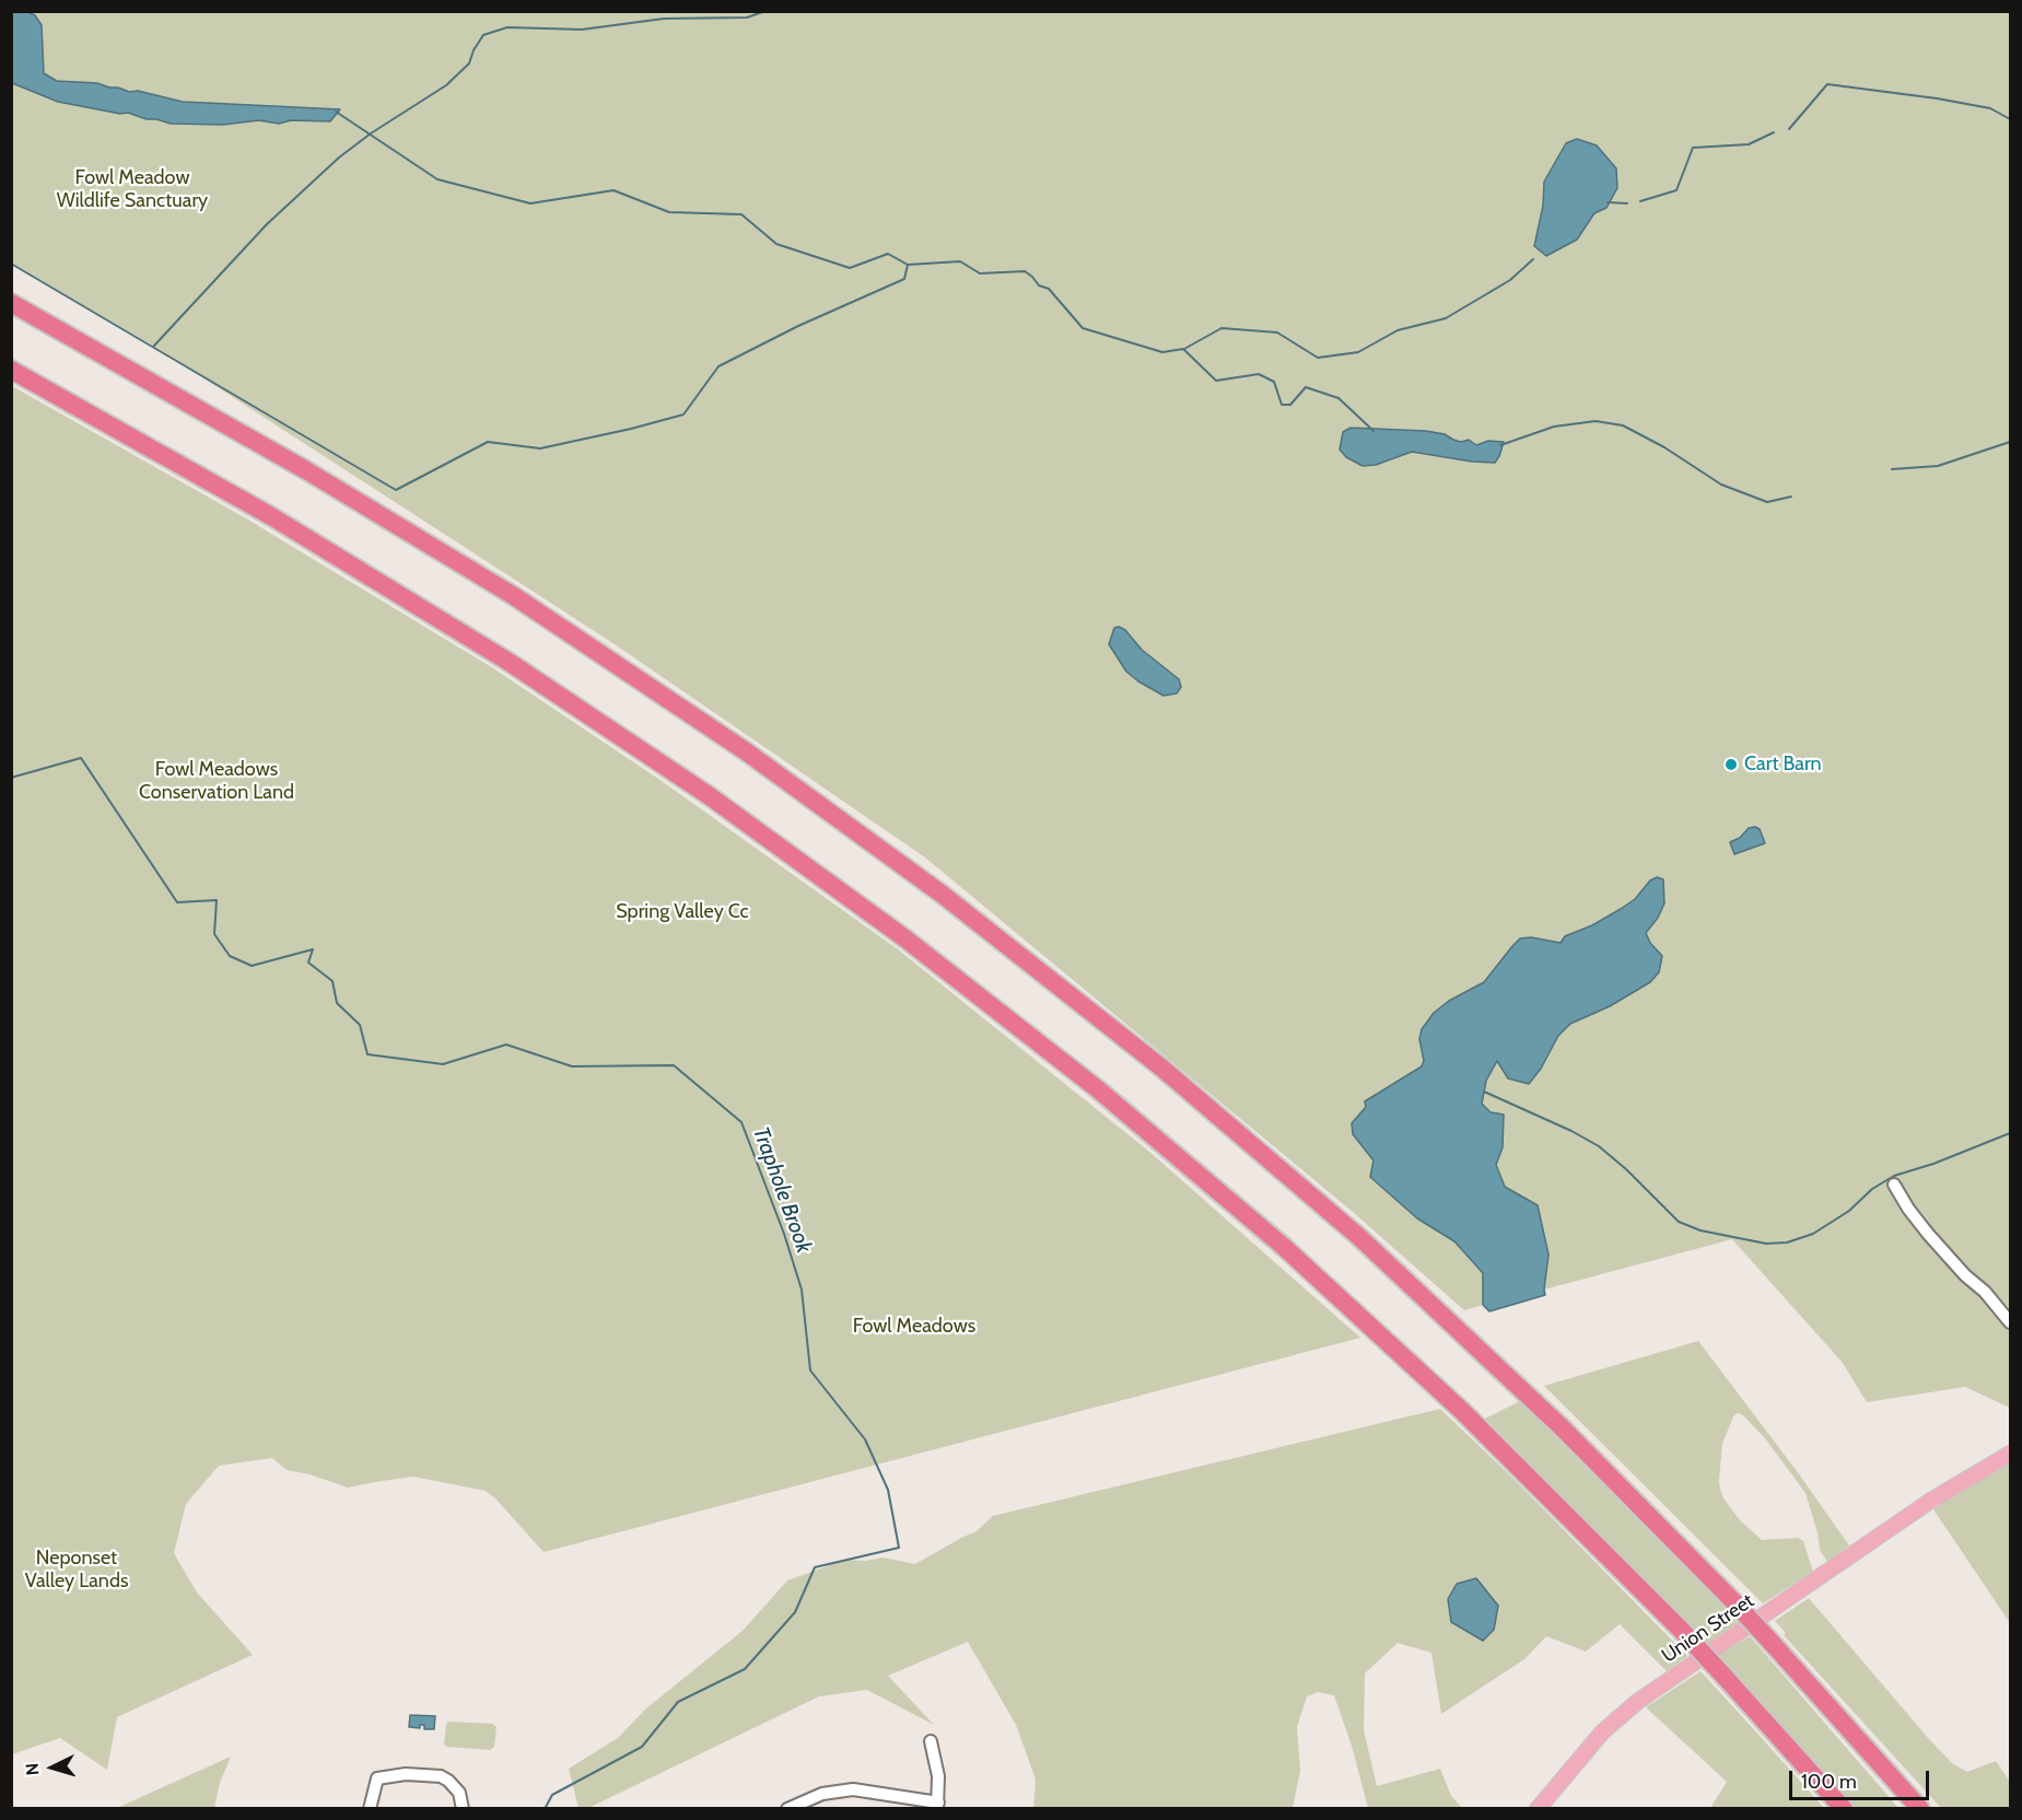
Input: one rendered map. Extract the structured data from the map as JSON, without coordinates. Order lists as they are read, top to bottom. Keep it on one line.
{"streets":{"main road":["Union Street"]},"water":["Traphole Brook"],"parks":["Fowl Meadow Wildlife Sanctuary","Fowl Meadows Conservation Land","Spring Valley Cc","Fowl Meadows","Neponset Valley Lands"],"places":["Cart Barn"],"scale_bar":"100 m","north":"left"}
